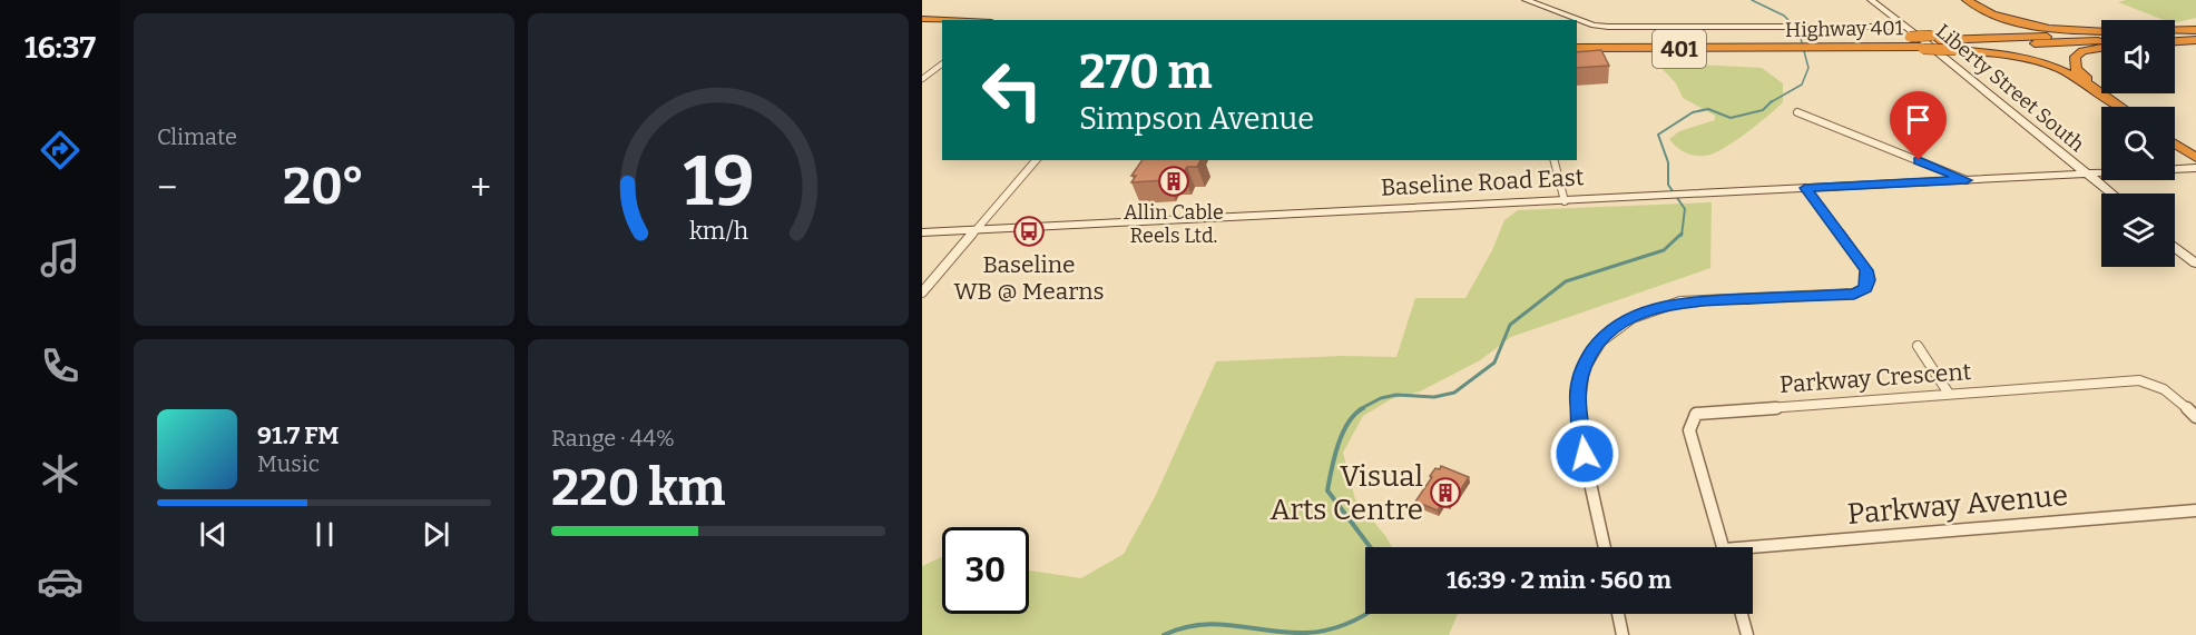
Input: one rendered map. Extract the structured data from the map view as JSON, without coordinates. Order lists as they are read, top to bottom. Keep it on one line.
{"streets":{"highway":["Highway 401","401"],"street":["Liberty Street South","Baseline Road East","Parkway Crescent","Parkway Avenue"]},"crossings":[["Liberty Street South","Baseline Road East"]],"places":{"building":["Allin Cable Reels Ltd.","Visual Arts Centre"],"bus stop":["Baseline WB @ Mearns"]},"page":{"tabs":"16:37","tile":["Climate",["Range · 44%","220 km"]],"turn":["270 m","Simpson Avenue"],"heat":["−","20°","+"],"song":["91.7 FM","Music"],"limit":"30","trip":"16:39 · 2 min · 560 m","gauge":["19","km/h"]}}
